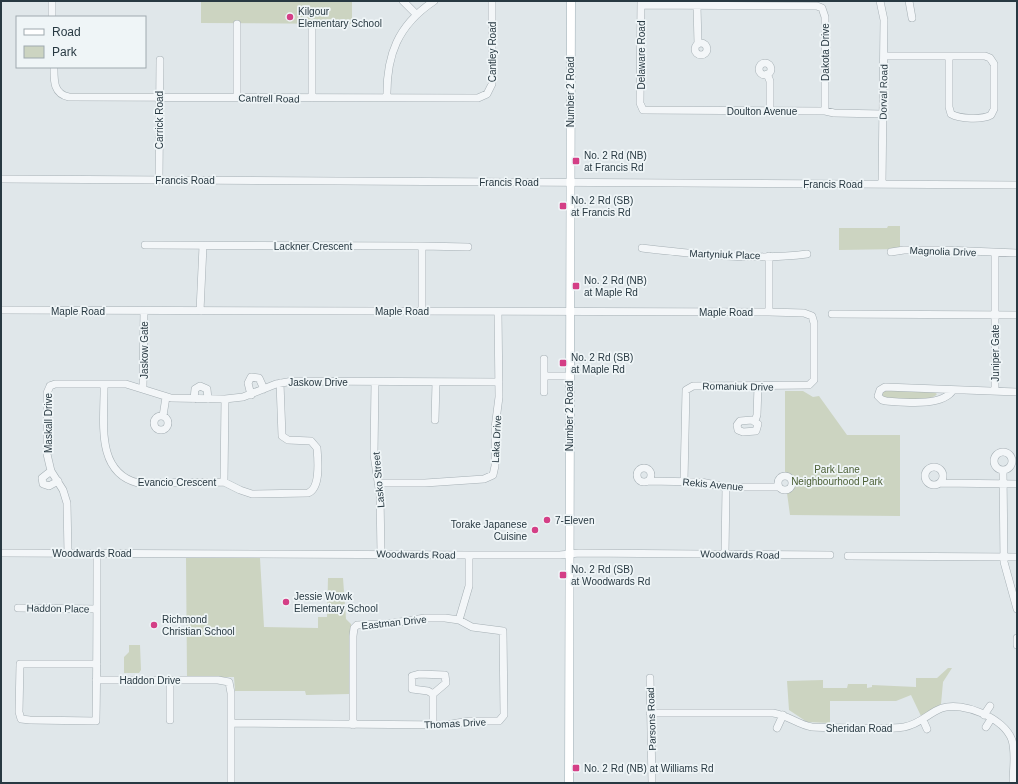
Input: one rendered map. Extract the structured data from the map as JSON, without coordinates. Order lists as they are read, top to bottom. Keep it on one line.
{"streets":{"main road":["Number 2 Road"],"street":["Cantley Road","Dakota Drive","Delaware Road","Dorval Road","Cantrell Road","Doulton Avenue","Carrick Road","Francis Road","Lackner Crescent","Magnolia Drive","Martyniuk Place","Maple Road","Jaskow Gate","Juniper Gate","Jaskow Drive","Romaniuk Drive","Maskall Drive","Laka Drive","Lasko Street","Evancio Crescent","Rekis Avenue","Woodwards Road","Haddon Place","Eastman Drive","Haddon Drive","Parsons Road","Thomas Drive","Sheridan Road"]},"crossings":[["Cantley Road","Cantrell Road"],["Dakota Drive","Delaware Road"],["Dakota Drive","Doulton Avenue"],["Delaware Road","Doulton Avenue"],["Number 2 Road","Francis Road"],["Number 2 Road","Maple Road"],["Number 2 Road","Woodwards Road"],["Dorval Road","Doulton Avenue"],["Dorval Road","Francis Road"],["Cantrell Road","Carrick Road"],["Carrick Road","Francis Road"],["Maple Road","Jaskow Gate"],["Maple Road","Romaniuk Drive"],["Maple Road","Laka Drive"],["Jaskow Gate","Jaskow Drive"],["Jaskow Drive","Maskall Drive"],["Jaskow Drive","Laka Drive"],["Jaskow Drive","Lasko Street"],["Jaskow Drive","Evancio Crescent"],["Romaniuk Drive","Rekis Avenue"],["Maskall Drive","Woodwards Road"],["Laka Drive","Lasko Street"],["Lasko Street","Woodwards Road"],["Eastman Drive","Thomas Drive"],["Haddon Drive","Thomas Drive"],["Parsons Road","Sheridan Road"]],"parks":["Park Lane Neighbourhood Park"],"places":{"other":["Kilgour Elementary School","7-Eleven","Torake Japanese Cuisine","Jessie Wowk Elementary School","Richmond Christian School"],"transit":["No. 2 Rd (NB) at Francis Rd","No. 2 Rd (SB) at Francis Rd","No. 2 Rd (NB) at Maple Rd","No. 2 Rd (SB) at Maple Rd","No. 2 Rd (SB) at Woodwards Rd","No. 2 Rd (NB) at Williams Rd"]},"legend":["Road","Park"]}
